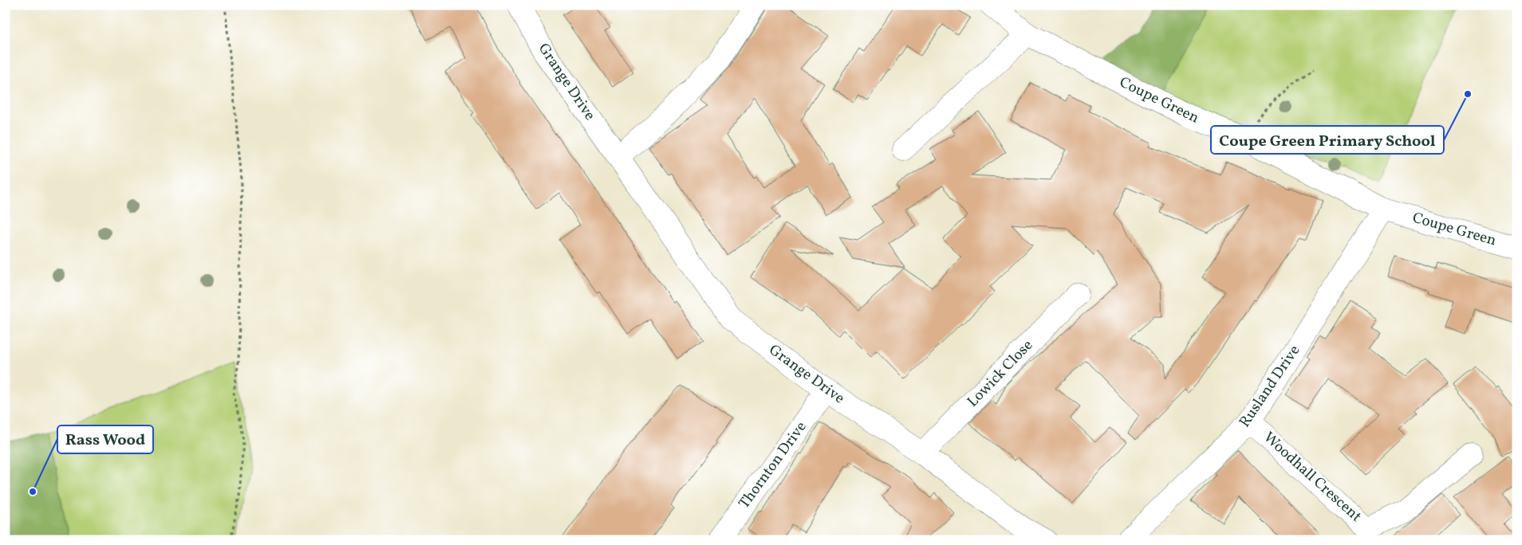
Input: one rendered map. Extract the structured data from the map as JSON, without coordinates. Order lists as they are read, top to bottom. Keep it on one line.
{"streets":{"street":["Grange Drive","Coupe Green","Lowick Close","Rusland Drive","Thornton Drive","Woodhall Crescent"]},"crossings":[["Grange Drive","Lowick Close"],["Grange Drive","Thornton Drive"],["Coupe Green","Rusland Drive"],["Rusland Drive","Woodhall Crescent"]],"places":["Coupe Green Primary School","Rass Wood"]}
